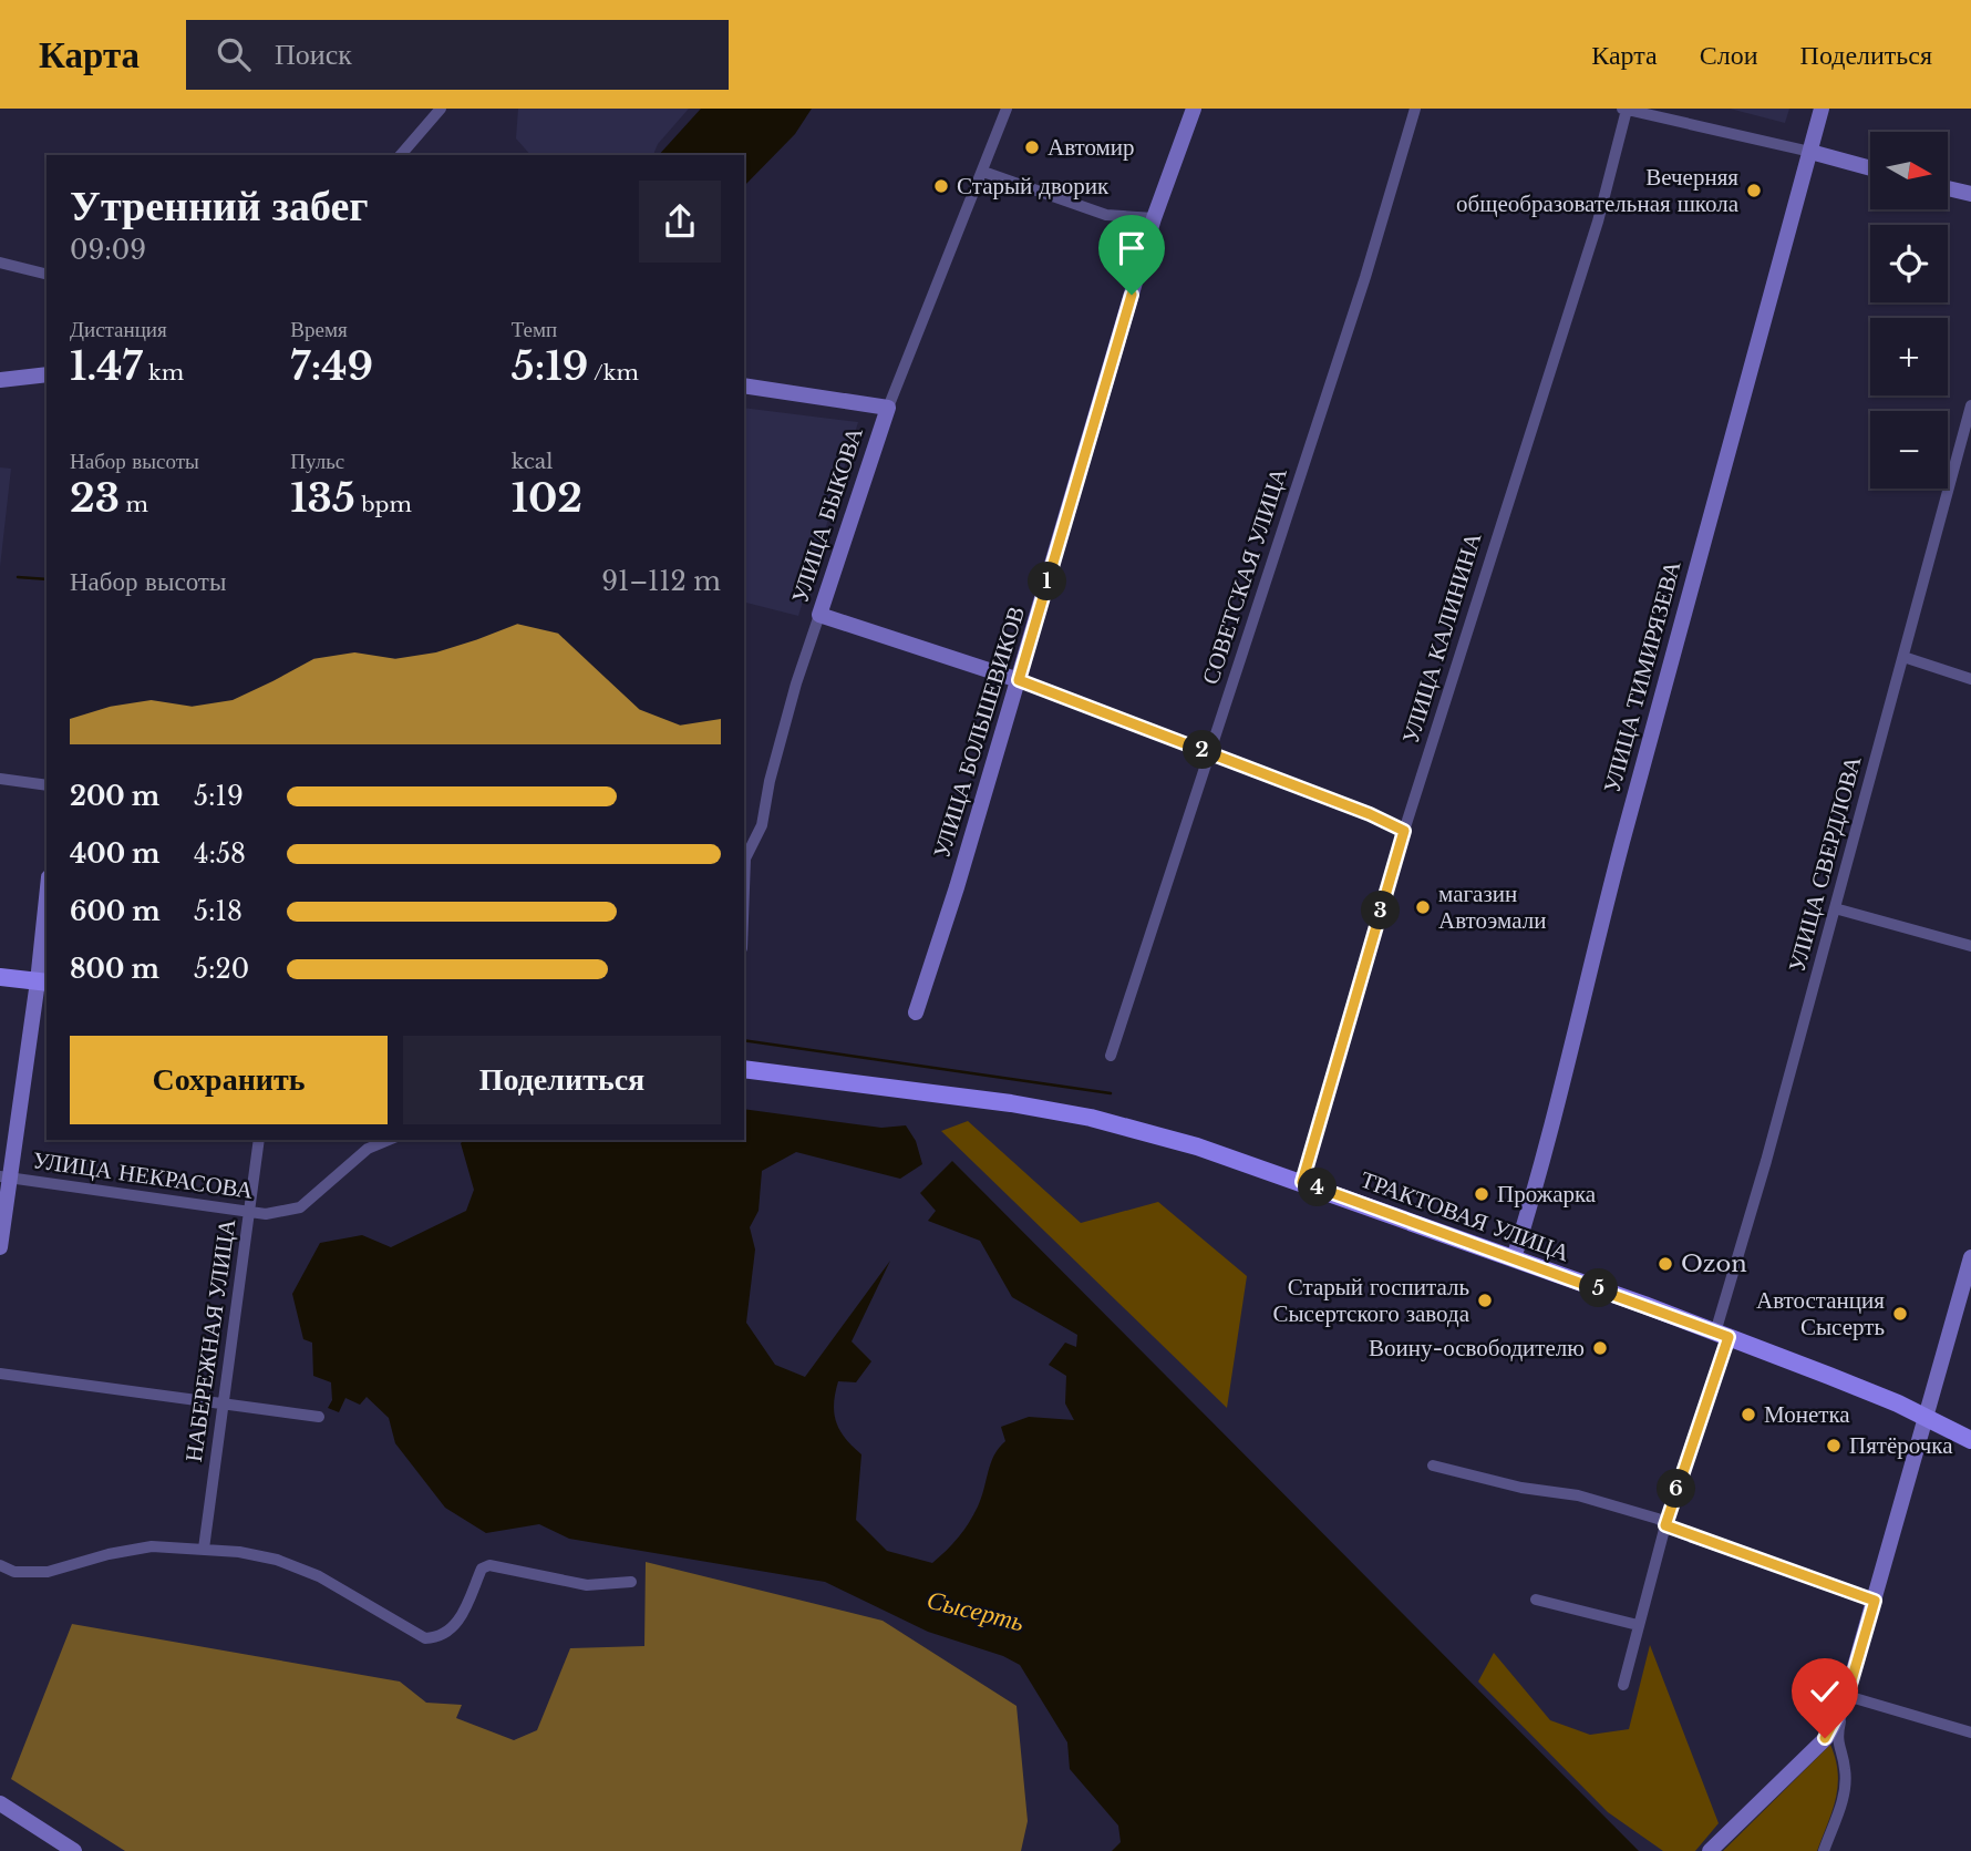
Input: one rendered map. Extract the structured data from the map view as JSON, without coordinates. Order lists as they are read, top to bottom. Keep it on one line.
{"streets":{"main road":["ТРАКТОВАЯ УЛИЦА"],"street":["УЛИЦА БЫКОВА","СОВЕТСКАЯ УЛИЦА","УЛИЦА КАЛИНИНА","УЛИЦА ТИМИРЯЗЕВА","УЛИЦА БОЛЬШЕВИКОВ","УЛИЦА СВЕРДЛОВА","УЛИЦА НЕКРАСОВА","НАБЕРЕЖНАЯ УЛИЦА"]},"crossings":[["УЛИЦА КАЛИНИНА","ТРАКТОВАЯ УЛИЦА"],["УЛИЦА ТИМИРЯЗЕВА","ТРАКТОВАЯ УЛИЦА"],["УЛИЦА СВЕРДЛОВА","ТРАКТОВАЯ УЛИЦА"],["УЛИЦА НЕКРАСОВА","НАБЕРЕЖНАЯ УЛИЦА"]],"water":["Сысерть"],"places":["Автомир","Старый дворик","Вечерняя общеобразовательная школа","магазин Автоэмали","Прожарка","Ozon","Старый госпиталь Сысертского завода","Автостанция Сысерть","Воину-освободителю","Монетка","Пятёрочка"],"north":"right","page":{"header":"Карта","search":"Поиск","nav":["Карта","Слои","Поделиться"],"map_buttons":["+","−"],"heading":["Утренний забег","09:09"],"stats":[["Дистанция","1.47 km"],["Время","7:49"],["Темп","5:19 /km"],["Набор высоты","23 m"],["Пульс","135 bpm"],["kcal","102"]],"chart":["Набор высоты","91–112 m"],"pins":["1","2","3","4","5","6"],"list":[{"name":"200 m","note":"5:19"},{"name":"400 m","note":"4:58"},{"name":"600 m","note":"5:18"},{"name":"800 m","note":"5:20"}],"buttons":["Сохранить","Поделиться"]}}
